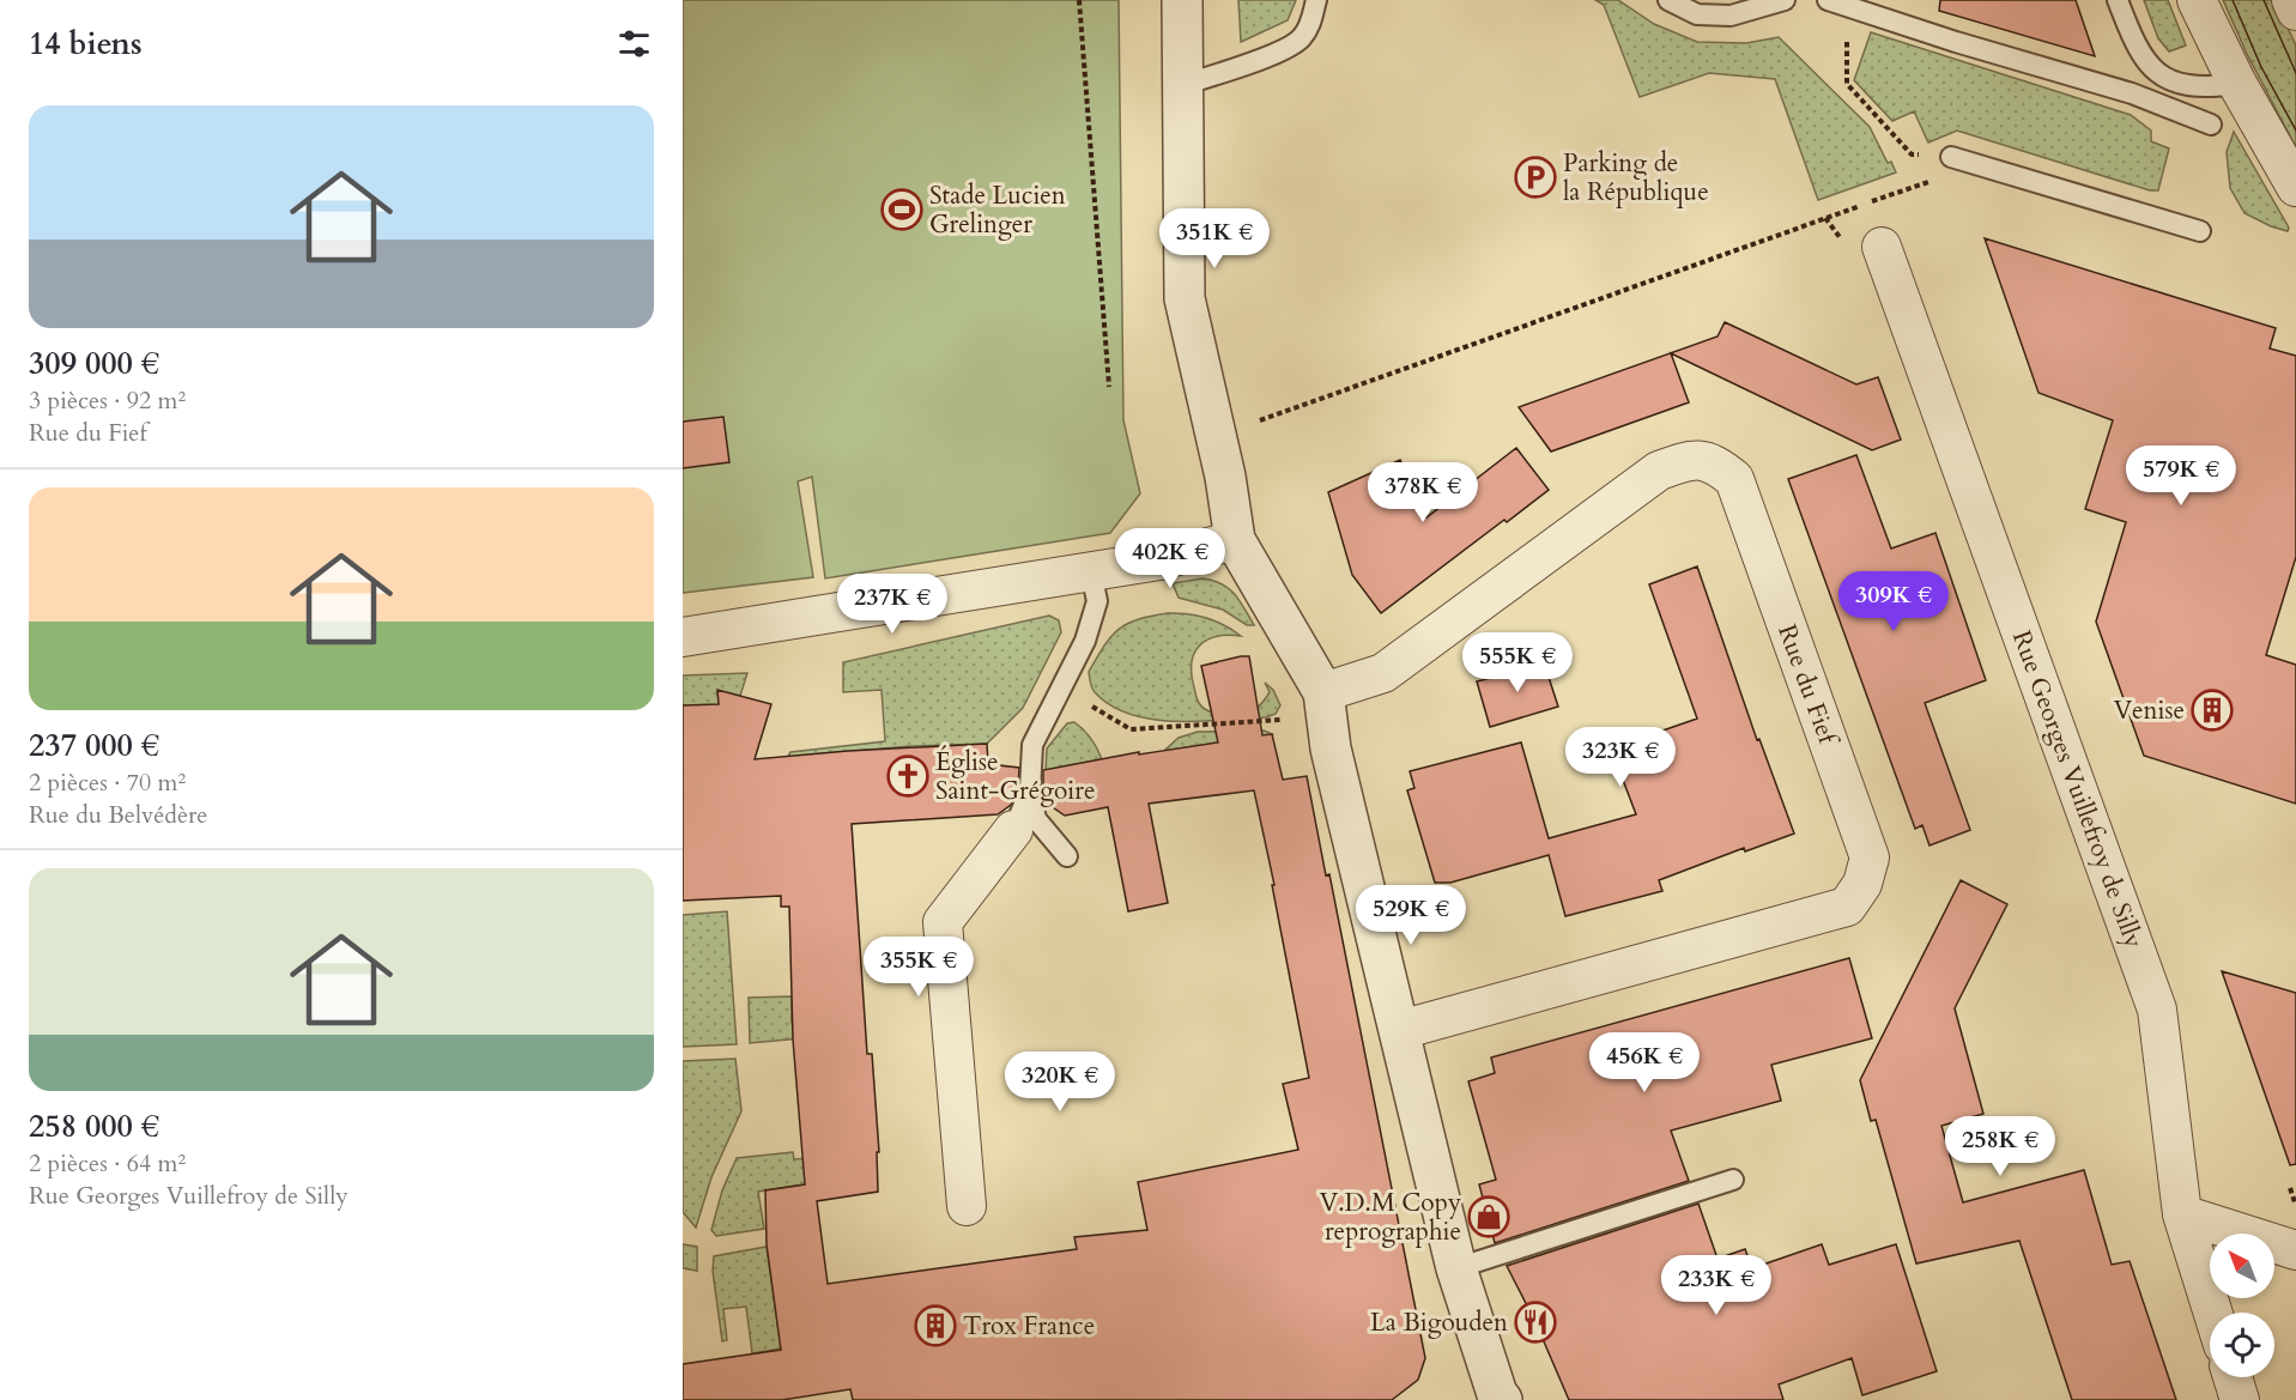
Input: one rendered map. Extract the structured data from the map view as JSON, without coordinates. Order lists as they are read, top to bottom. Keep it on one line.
{"streets":{"street":["Rue du Fief","Rue Georges Vuillefroy de Silly"]},"places":{"parking":["Parking de la République"],"sports":["Stade Lucien Grelinger"],"building":["Venise","Trox France"],"church":["Église Saint-Grégoire"],"shop":["V.D.M Copy reprographie"],"restaurant":["La Bigouden"]},"north":"top left","page":{"heading":"14 biens","list":[{"name":"309 000 €","note":"3 pièces · 92 m² · Rue du Fief"},{"name":"237 000 €","note":"2 pièces · 70 m² · Rue du Belvédère"},{"name":"258 000 €","note":"2 pièces · 64 m² · Rue Georges Vuillefroy de Silly"}],"price":["351K €","579K €","378K €","402K €","309K €","237K €","555K €","323K €","529K €","355K €","456K €","320K €","258K €","233K €"]}}
